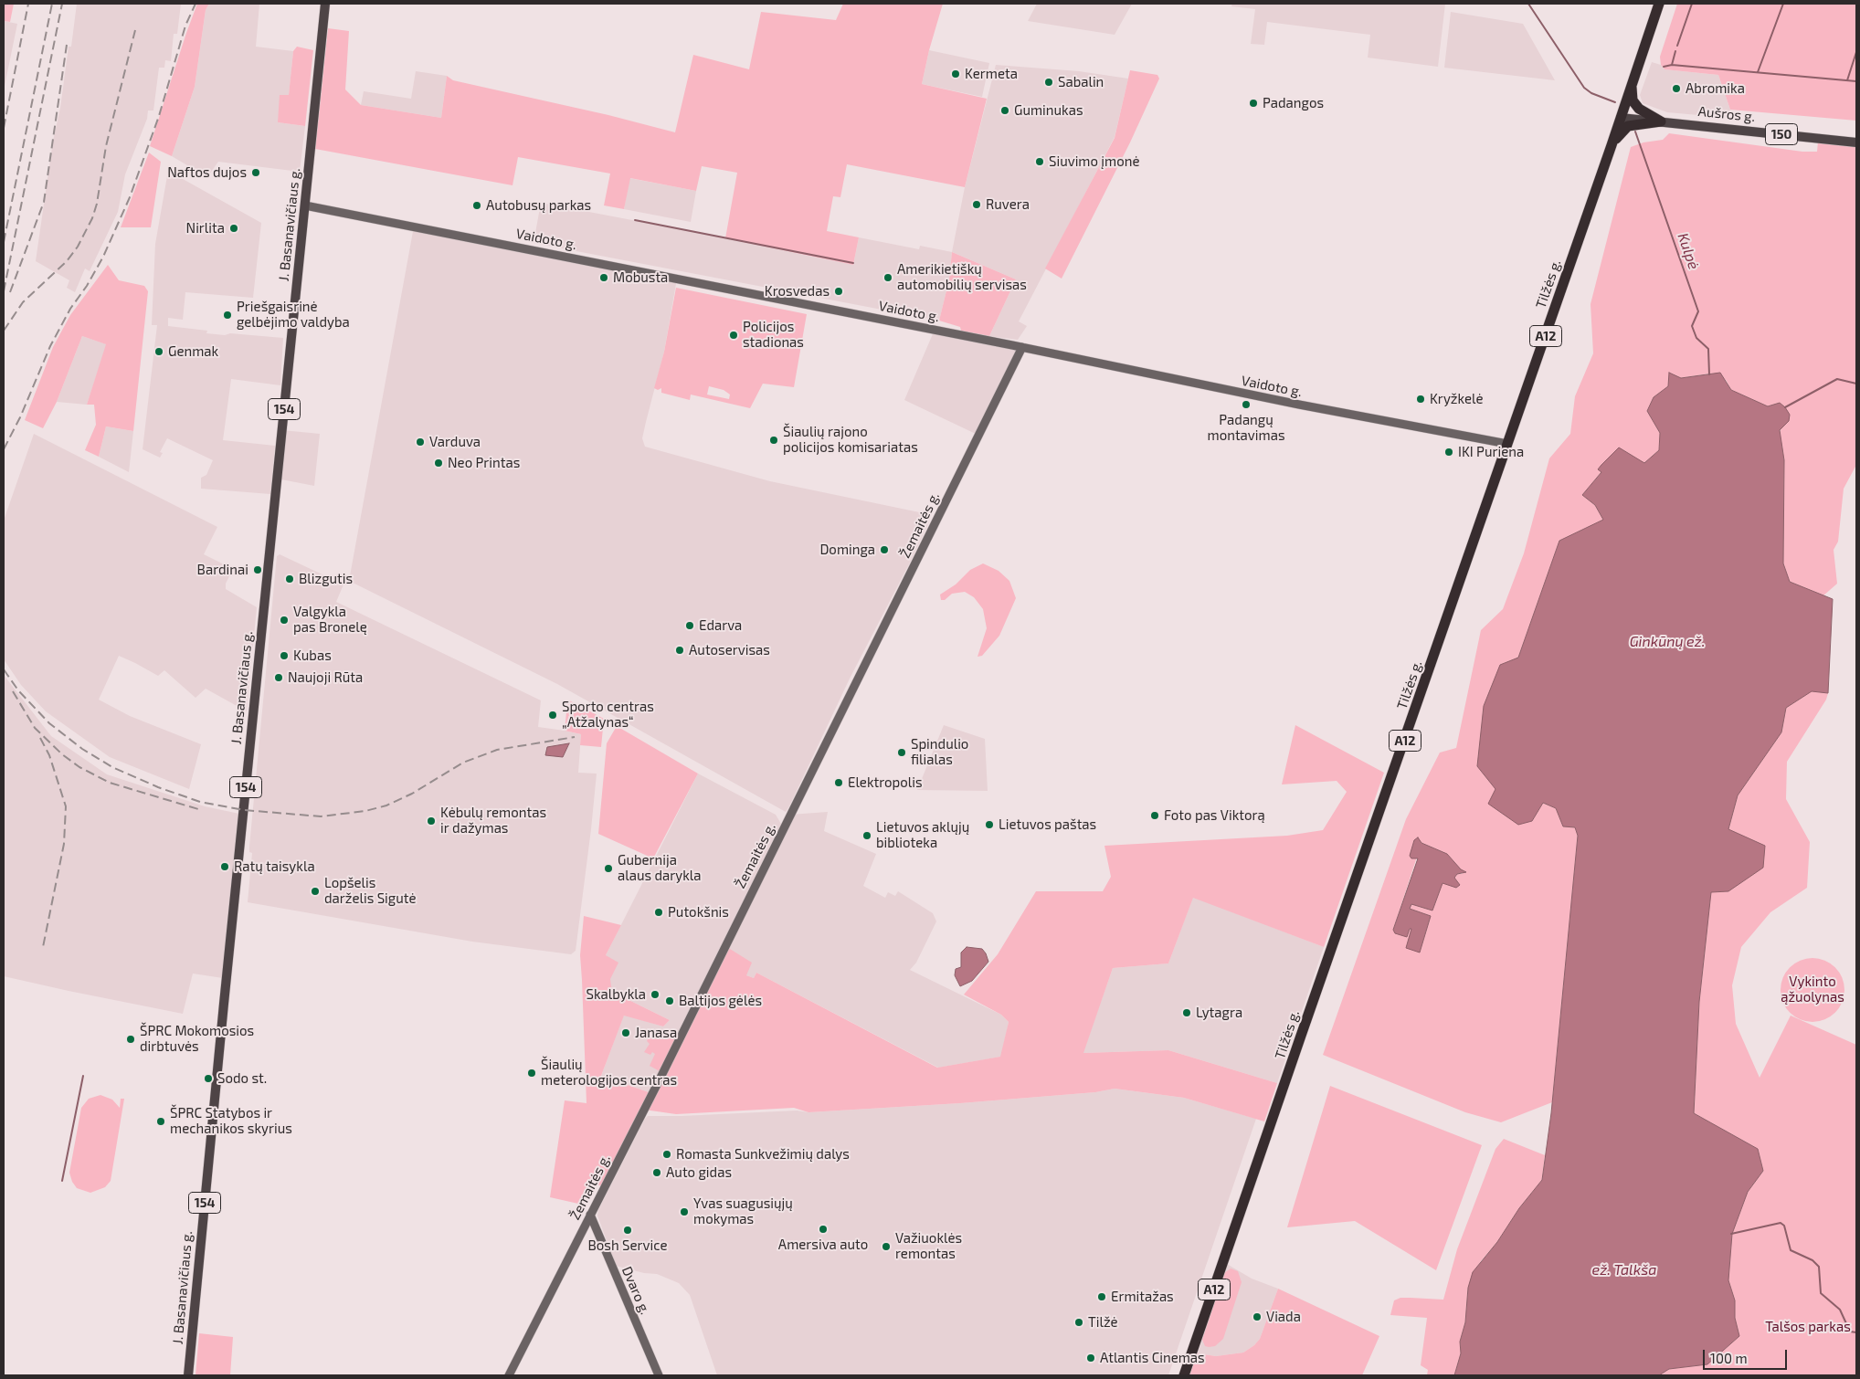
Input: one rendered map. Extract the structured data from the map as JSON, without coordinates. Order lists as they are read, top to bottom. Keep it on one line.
{"streets":{"highway":["Tilžės g.","A12"],"main road":["Aušros g.","150","J. Basanavičiaus g.","Vaidoto g.","154","Žemaitės g.","Dvaro g."]},"crossings":[["Aušros g.","Tilžės g."],["J. Basanavičiaus g.","Vaidoto g."],["Vaidoto g.","Tilžės g."],["Vaidoto g.","Žemaitės g."],["Žemaitės g.","Dvaro g."]],"water":["Kulpė","Ginkūnų ež.","ež. Talkša"],"parks":["Vykinto ąžuolynas","Talšos parkas"],"places":["Kermeta","Sabalin","Abromika","Padangos","Guminukas","Siuvimo įmonė","Naftos dujos","Ruvera","Autobusų parkas","Nirlita","Mobusta","Amerikietiškų automobilių servisas","Krosvedas","Priešgaisrinė gelbėjimo valdyba","Policijos stadionas","Genmak","Kryžkelė","Padangų montavimas","Šiaulių rajono policijos komisariatas","Varduva","IKI Puriena","Neo Printas","Dominga","Bardinai","Blizgutis","Valgykla pas Bronelę","Edarva","Autoservisas","Kubas","Naujoji Rūta","Sporto centras „Atžalynas“","Spindulio filialas","Elektropolis","Foto pas Viktorą","Kėbulų remontas ir dažymas","Lietuvos paštas","Lietuvos aklųjų biblioteka","Ratų taisykla","Gubernija alaus darykla","Lopšelis darželis Sigutė","Putokšnis","Skalbykla","Baltijos gėlės","Lytagra","Janasa","ŠPRC Mokomosios dirbtuvės","Šiaulių meterologijos centras","Sodo st.","ŠPRC Statybos ir mechanikos skyrius","Romasta Sunkvežimių dalys","Auto gidas","Yvas suagusiųjų mokymas","Amersiva auto","Bosh Service","Važiuoklės remontas","Ermitažas","Viada","Tilžė","Atlantis Cinemas"],"scale_bar":"100 m"}
